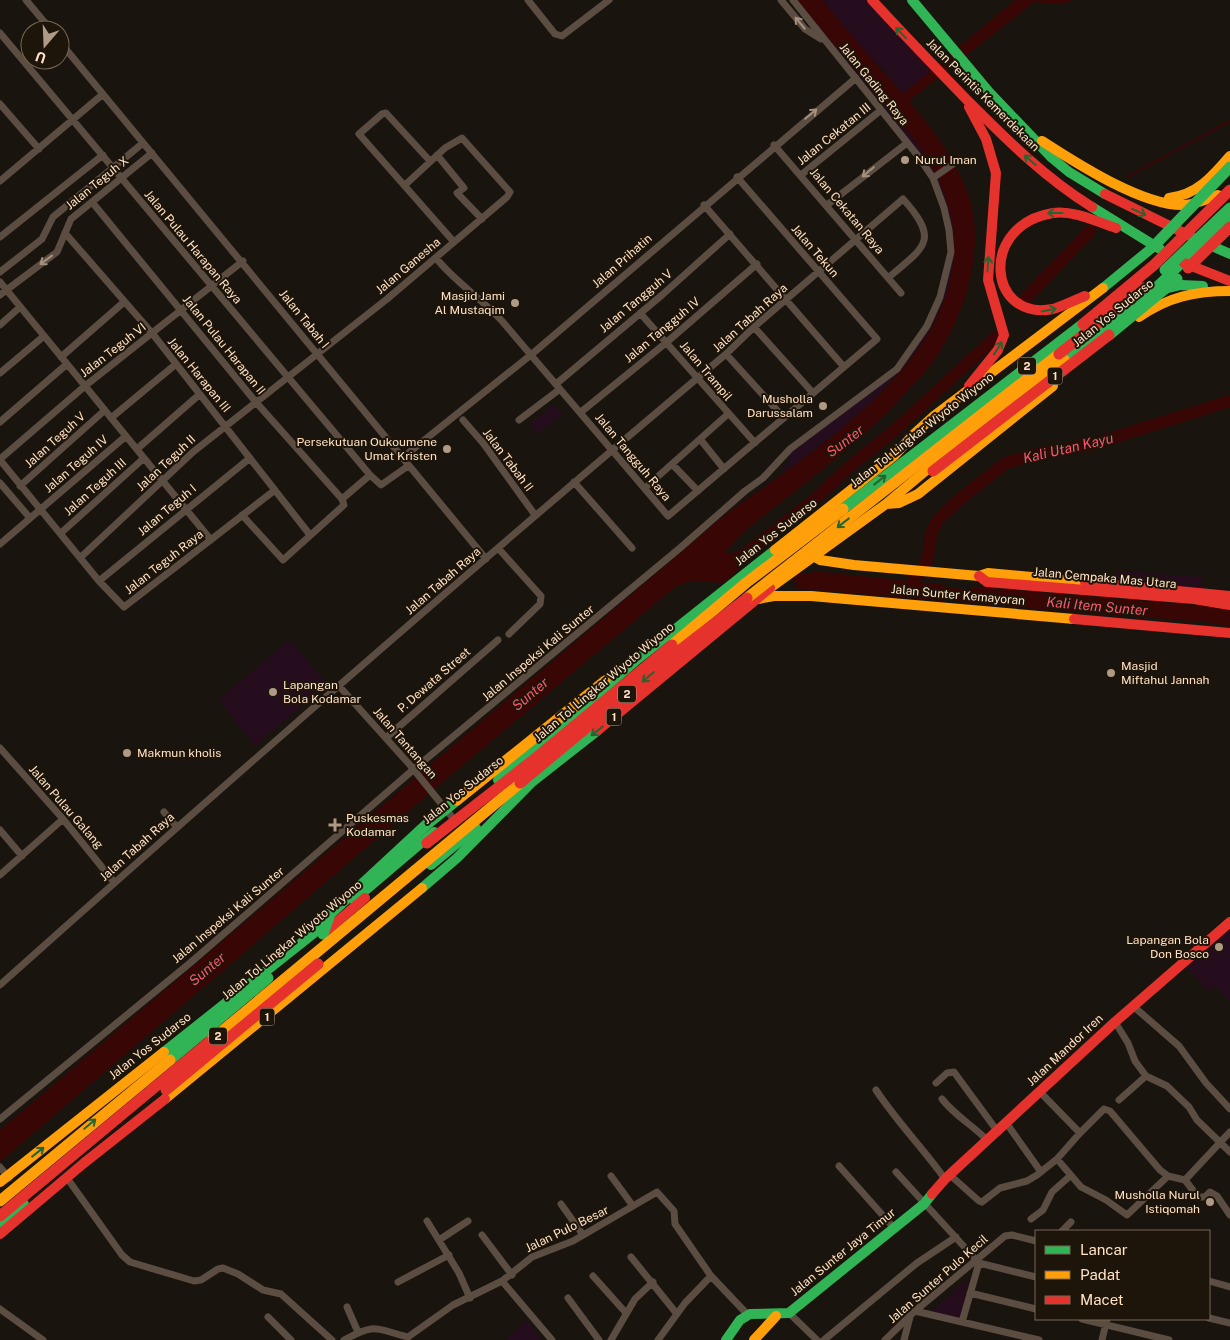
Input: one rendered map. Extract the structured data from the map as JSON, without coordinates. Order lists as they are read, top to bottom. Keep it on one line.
{"streets":{"main road":["Jalan Perintis Kemerdekaan","Jalan Yos Sudarso","2","1","Jalan Tol Lingkar Wiyoto Wiyono","Jalan Cempaka Mas Utara","Jalan Sunter Kemayoran","Jalan Mandor Iren","Jalan Sunter Jaya Timur"],"street":["Jalan Gading Raya","Jalan Cekatan III","Jalan Teguh X","Jalan Cekatan Raya","Jalan Pulau Harapan Raya","Jalan Tekun","Jalan Prihatin","Jalan Ganesha","Jalan Tangguh V","Jalan Tabah Raya","Jalan Tabah I","Jalan Tangguh IV","Jalan Pulau Harapan II","Jalan Teguh VI","Jalan Trampil","Jalan Harapan III","Jalan Teguh V","Jalan Tangguh Raya","Jalan Tabah II","Jalan Teguh II","Jalan Teguh IV","Jalan Teguh III","Jalan Teguh I","Jalan Teguh Raya","Jalan Inspeksi Kali Sunter","P. Dewata Street","Jalan Tantangan","Jalan Pulau Galang","Jalan Pulo Besar","Jalan Sunter Pulo Kecil"]},"crossings":[["Jalan Gading Raya","Jalan Cekatan III"],["Jalan Gading Raya","Jalan Prihatin"],["Jalan Gading Raya","Jalan Inspeksi Kali Sunter"],["Jalan Perintis Kemerdekaan","1"],["Jalan Cekatan III","Jalan Cekatan Raya"],["Jalan Teguh X","Jalan Pulau Harapan Raya"],["Jalan Teguh X","Jalan Tabah I"],["Jalan Teguh X","Jalan Pulau Harapan II"],["Jalan Teguh X","Jalan Harapan III"],["Jalan Cekatan Raya","Jalan Prihatin"],["Jalan Cekatan Raya","Jalan Tabah Raya"],["Jalan Pulau Harapan Raya","Jalan Teguh VI"],["Jalan Pulau Harapan Raya","Jalan Teguh II"],["Jalan Tekun","Jalan Prihatin"],["Jalan Tekun","Jalan Tabah Raya"],["Jalan Tekun","Jalan Tangguh Raya"],["Jalan Prihatin","Jalan Tabah I"],["Jalan Prihatin","Jalan Tangguh Raya"],["Jalan Ganesha","Jalan Tabah I"],["Jalan Ganesha","Jalan Tangguh Raya"],["Jalan Ganesha","Jalan Teguh II"],["Jalan Tangguh V","Jalan Trampil"],["Jalan Tangguh V","Jalan Tangguh Raya"],["Jalan Yos Sudarso","1"],["Jalan Yos Sudarso","Jalan Cempaka Mas Utara"],["Jalan Yos Sudarso","Jalan Sunter Kemayoran"],["Jalan Yos Sudarso","Jalan Tantangan"],["Jalan Tabah Raya","Jalan Tabah I"],["Jalan Tabah Raya","Jalan Trampil"],["Jalan Tabah Raya","Jalan Tangguh Raya"],["Jalan Tabah Raya","Jalan Tabah II"],["Jalan Tabah Raya","Jalan Tantangan"],["Jalan Tabah Raya","Jalan Pulau Galang"],["Jalan Tabah I","Jalan Teguh VI"],["Jalan Tabah I","Jalan Teguh II"],["Jalan Tangguh IV","Jalan Trampil"],["Jalan Tangguh IV","Jalan Tangguh Raya"],["Jalan Pulau Harapan II","Jalan Teguh VI"],["Jalan Pulau Harapan II","Jalan Teguh II"],["Jalan Teguh VI","Jalan Harapan III"],["Jalan Teguh VI","Jalan Teguh Raya"],["Jalan Trampil","Jalan Tangguh Raya"],["Jalan Harapan III","Jalan Teguh II"],["Jalan Harapan III","Jalan Teguh I"],["Jalan Harapan III","Jalan Teguh Raya"],["Jalan Teguh V","Jalan Teguh Raya"],["Jalan Teguh II","Jalan Teguh Raya"],["Jalan Teguh IV","Jalan Teguh Raya"],["Jalan Teguh III","Jalan Teguh Raya"],["Jalan Teguh I","Jalan Teguh Raya"],["Jalan Inspeksi Kali Sunter","Jalan Tantangan"],["P. Dewata Street","Jalan Tantangan"],["Jalan Mandor Iren","Jalan Sunter Jaya Timur"]],"water":["Sunter","Kali Utan Kayu","Kali Item Sunter"],"places":{"other":["Nurul Iman","Masjid Jami Al Mustaqim","Musholla Darussalam","Persekutuan Oukoumene Umat Kristen","Masjid Miftahul Jannah","Lapangan Bola Kodamar","Makmun kholis","Lapangan Bola Don Bosco","Musholla Nurul Istiqomah"],"health":["Puskesmas Kodamar"]},"legend":["Lancar","Padat","Macet"],"north":"bottom"}
